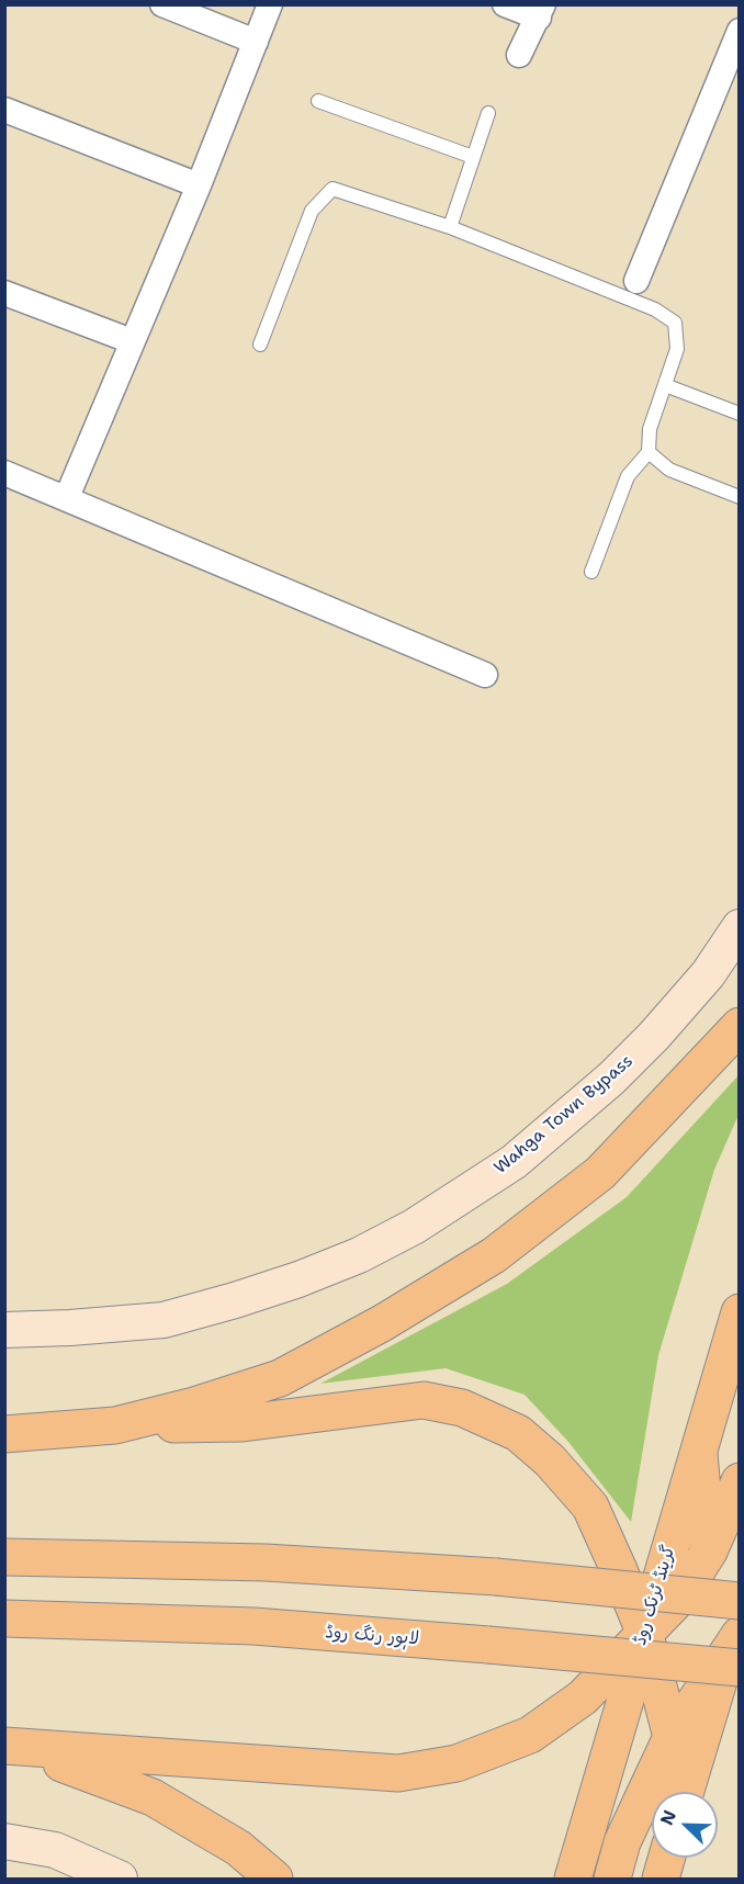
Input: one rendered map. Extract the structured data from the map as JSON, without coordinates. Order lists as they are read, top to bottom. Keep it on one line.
{"streets":{"highway":["گرینڈ ٹرنک روڈ","لاہور رنگ روڈ"],"main road":["Wahga Town Bypass"]},"north":"top left"}
